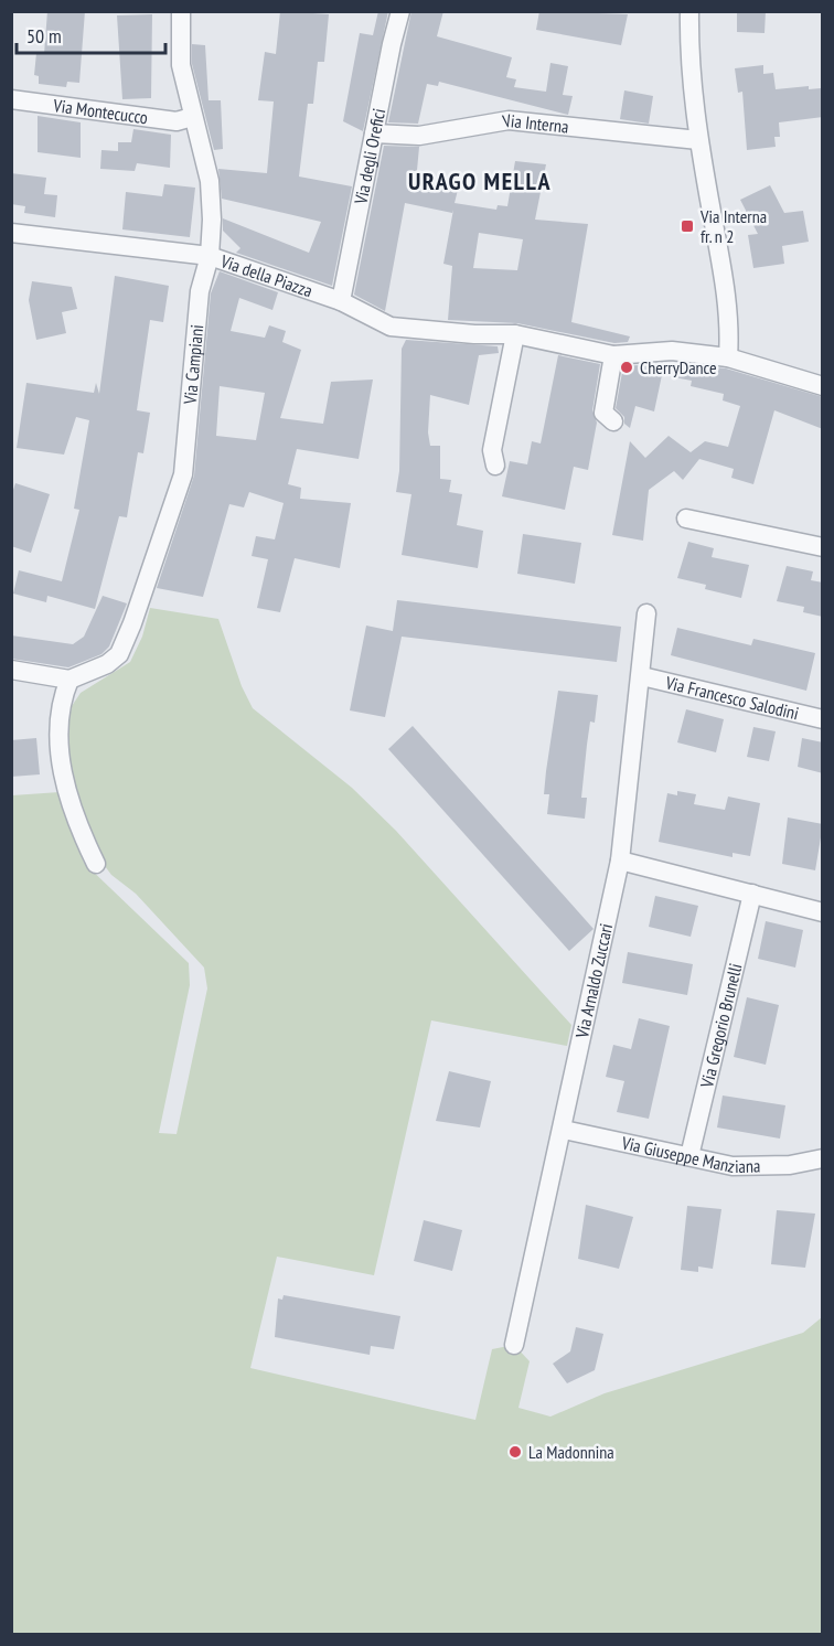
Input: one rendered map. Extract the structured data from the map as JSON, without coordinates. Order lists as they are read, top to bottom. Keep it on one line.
{"streets":{"street":["Via Montecucco","Via Interna","Via degli Orefici","Via della Piazza","Via Campiani","Via Francesco Salodini","Via Arnaldo Zuccari","Via Gregorio Brunelli","Via Giuseppe Manziana"]},"crossings":[["Via Montecucco","Via Campiani"],["Via Interna","Via degli Orefici"],["Via degli Orefici","Via della Piazza"],["Via della Piazza","Via Campiani"],["Via Francesco Salodini","Via Arnaldo Zuccari"],["Via Arnaldo Zuccari","Via Giuseppe Manziana"],["Via Gregorio Brunelli","Via Giuseppe Manziana"]],"districts":["URAGO MELLA"],"places":{"transit":["Via Interna fr. n 2"],"other":["CherryDance","La Madonnina"]},"scale_bar":"50 m"}
